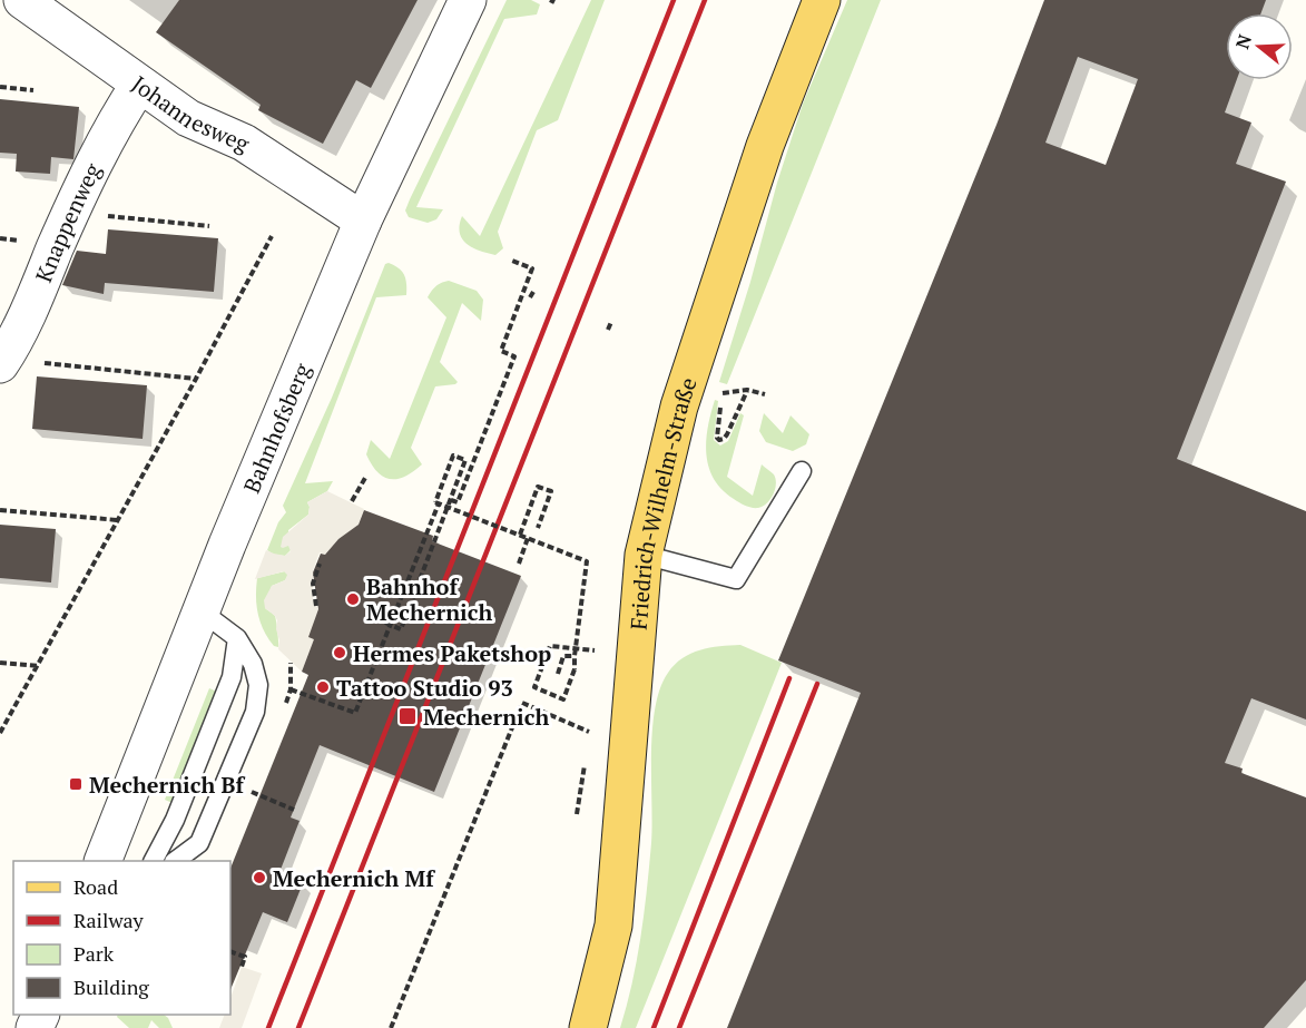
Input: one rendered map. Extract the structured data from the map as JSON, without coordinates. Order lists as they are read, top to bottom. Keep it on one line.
{"streets":{"main road":["Friedrich-Wilhelm-Straße"],"street":["Johannesweg","Knappenweg","Bahnhofsberg"]},"crossings":[["Johannesweg","Knappenweg"],["Johannesweg","Bahnhofsberg"]],"places":{"other":["Bahnhof Mechernich","Hermes Paketshop","Tattoo Studio 93","Mechernich Mf"],"transit":["Mechernich","Mechernich Bf"]},"legend":["Road","Railway","Park","Building"],"north":"left"}
